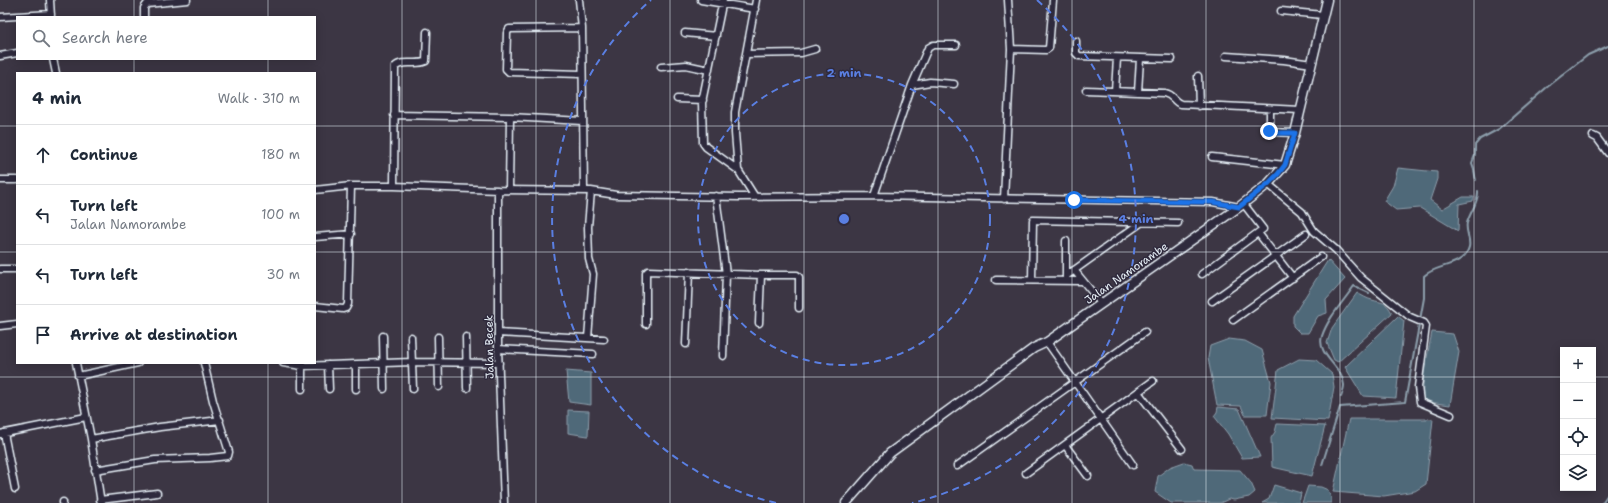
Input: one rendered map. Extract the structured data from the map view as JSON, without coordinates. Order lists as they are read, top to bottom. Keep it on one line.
{"streets":{"main road":["Jalan Namorambe"],"street":["Jalan Becek"]},"page":{"search":"Search here","heading":["4 min","Walk · 310 m"],"list":[["Continue","180 m"],["Turn left","Jalan Namorambe","100 m"],["Turn left","30 m"],"Arrive at destination"],"map_buttons":["+","−"]},"rings":["2 min","4 min"]}
